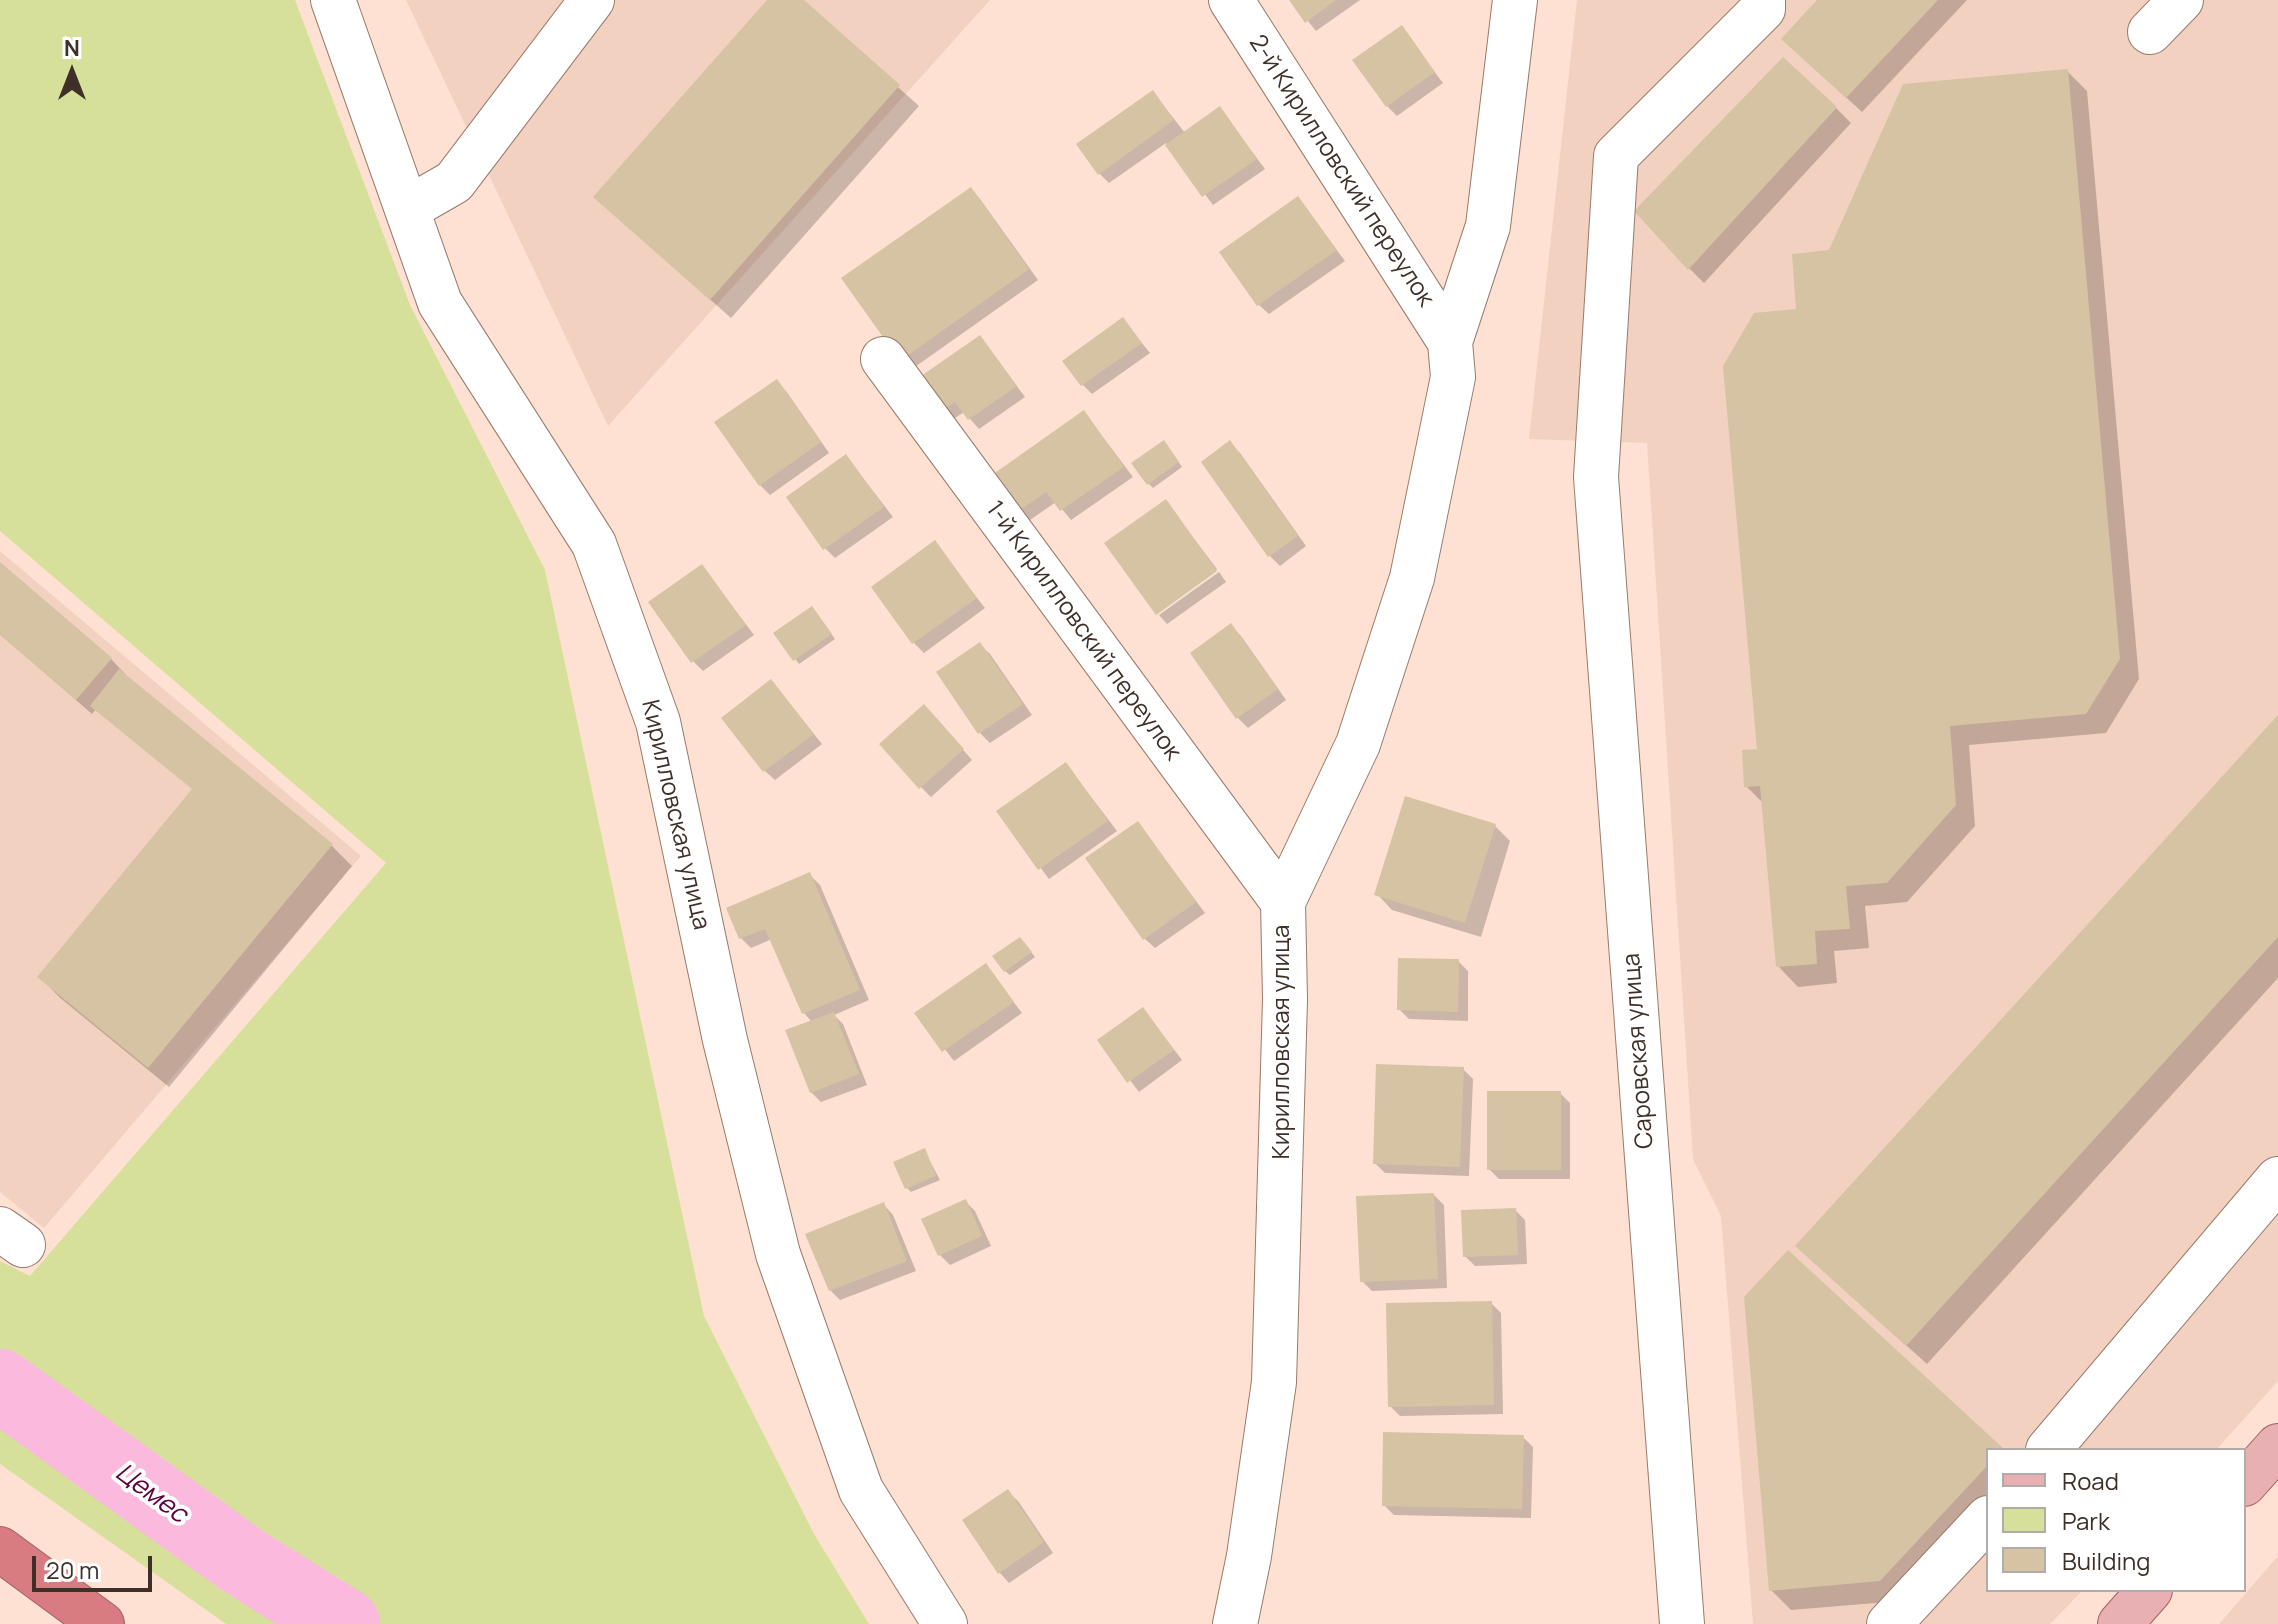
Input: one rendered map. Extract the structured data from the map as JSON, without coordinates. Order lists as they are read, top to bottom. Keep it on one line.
{"streets":{"street":["2-й Кирилловский переулок","1-й Кирилловский переулок","Кирилловская улица","Саровская улица"]},"crossings":[["2-й Кирилловский переулок","Кирилловская улица"],["1-й Кирилловский переулок","Кирилловская улица"]],"water":["Цемес"],"legend":["Road","Park","Building"],"scale_bar":"20 m","north":"top"}
